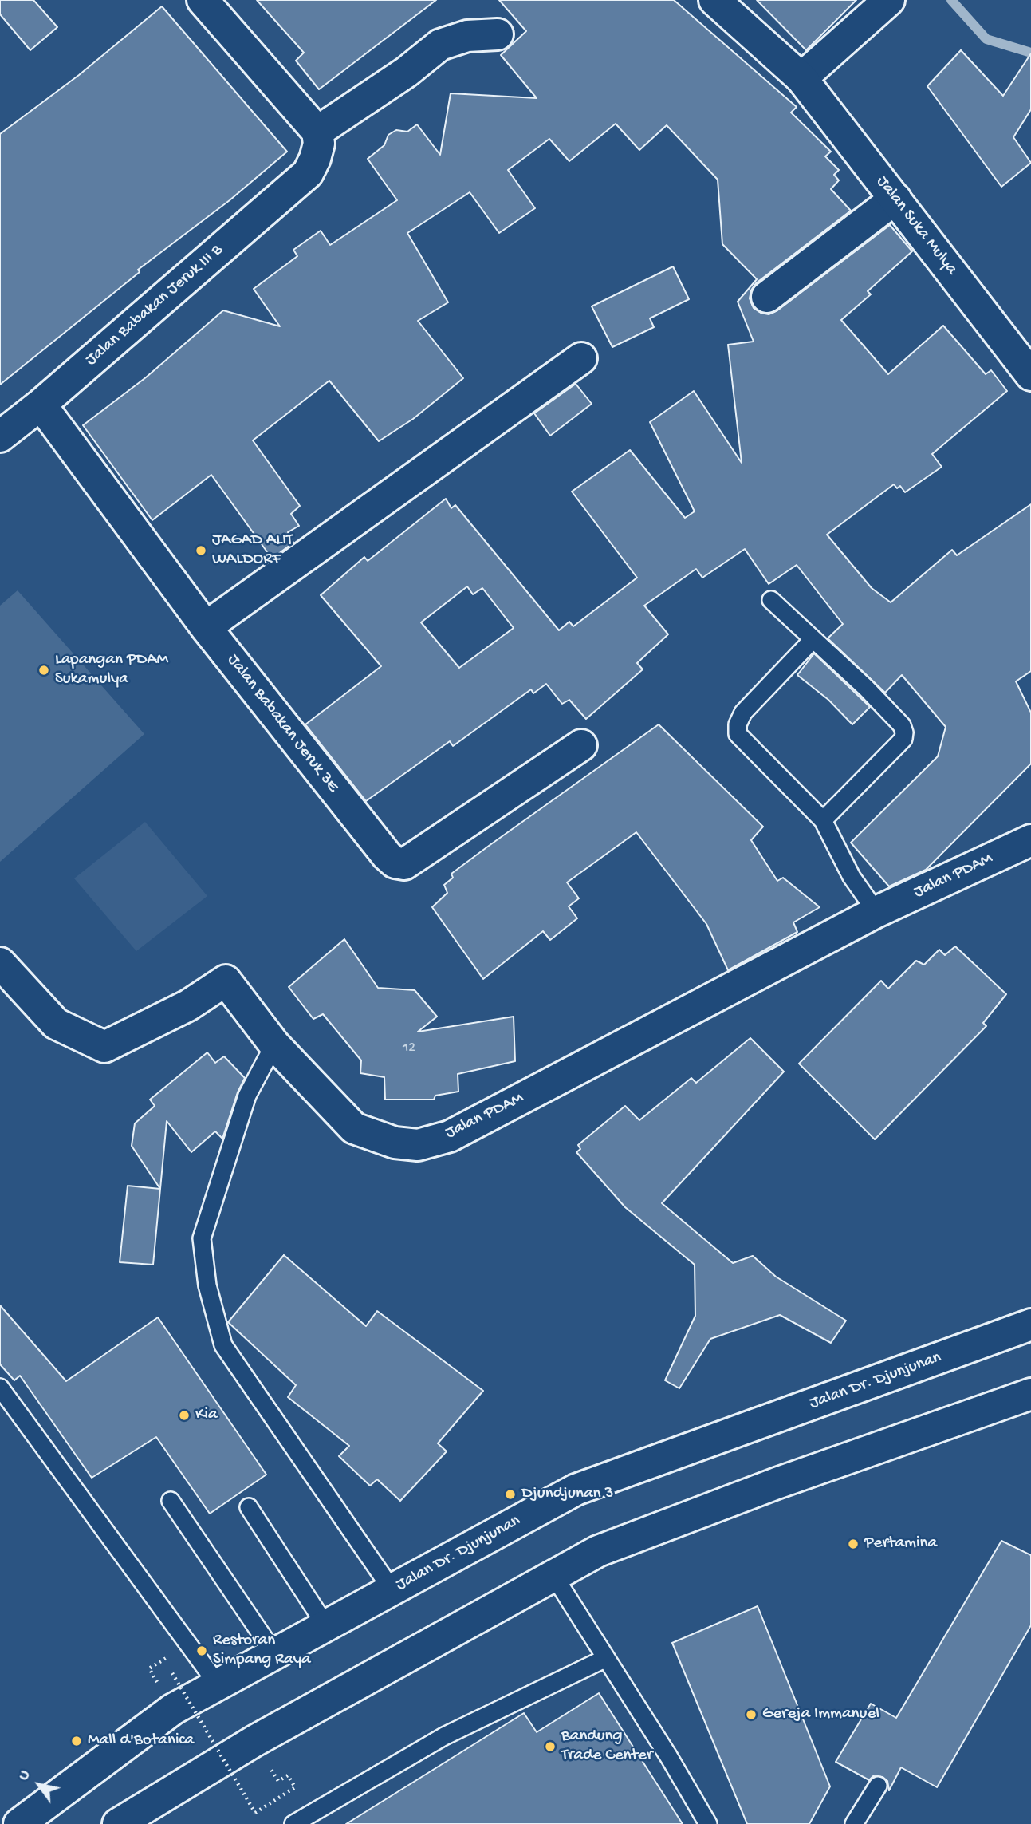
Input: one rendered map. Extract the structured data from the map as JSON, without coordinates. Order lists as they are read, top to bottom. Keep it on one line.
{"streets":{"main road":["Jalan Suka Mulya","Jalan Babakan Jeruk III B","Jalan Babakan Jeruk 3E","Jalan PDAM","Jalan Dr. Djunjunan"]},"crossings":[["Jalan Babakan Jeruk III B","Jalan Babakan Jeruk 3E"]],"places":["JAGAD ALIT WALDORF","Lapangan PDAM Sukamulya","Kia","Djundjunan 3","Pertamina","Restoran Simpang Raya","Gereja Immanuel","Mall d'Botanica","Bandung Trade Center"],"house_numbers":["12"],"north":"top left"}
